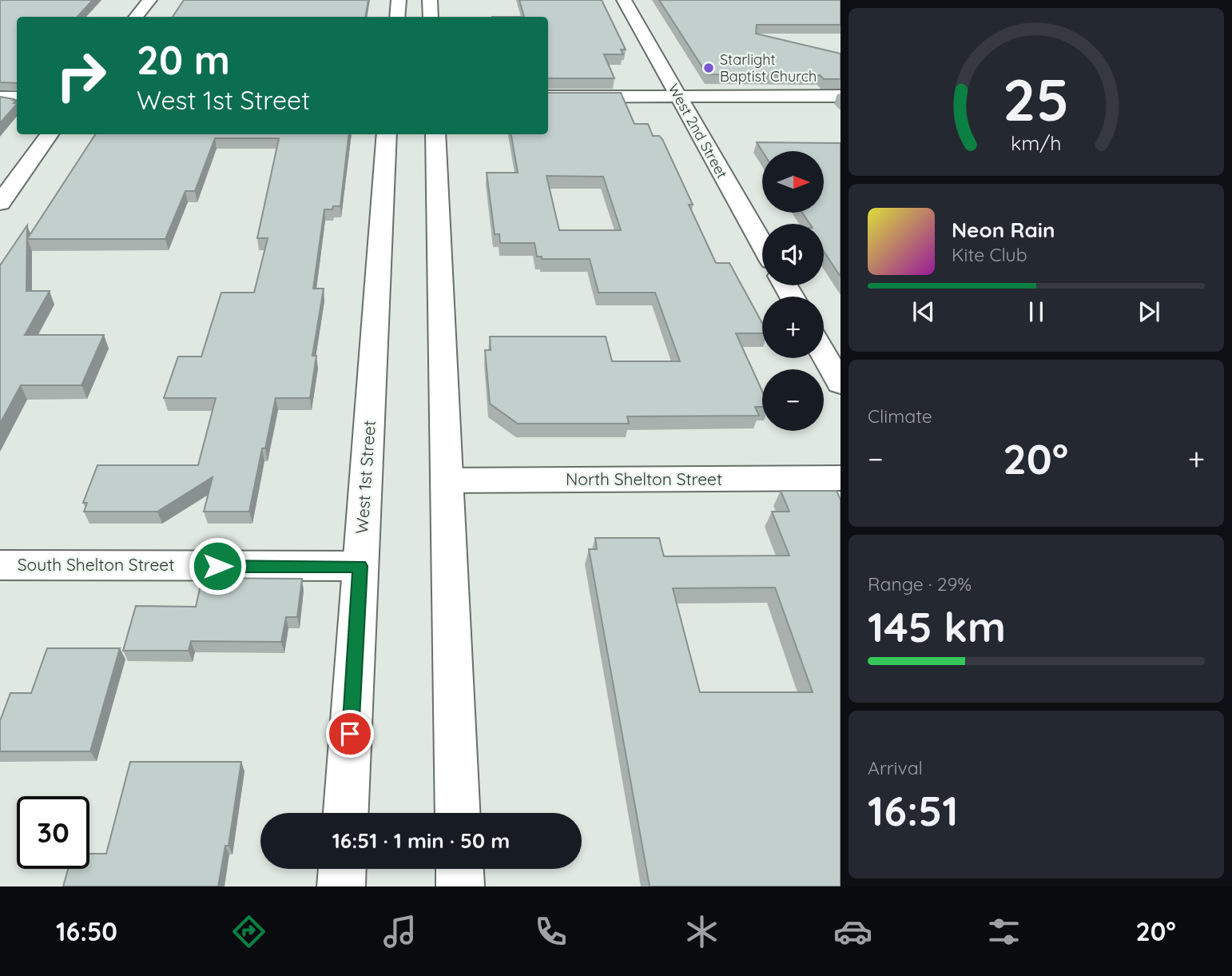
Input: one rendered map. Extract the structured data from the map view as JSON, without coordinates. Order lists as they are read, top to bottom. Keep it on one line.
{"streets":{"street":["West 2nd Street","West 1st Street","North Shelton Street","South Shelton Street"]},"crossings":[["West 1st Street","South Shelton Street"]],"places":["Starlight Baptist Church"],"north":"right","page":{"turn":["20 m","West 1st Street"],"map_buttons":["+","−"],"song":["Neon Rain","Kite Club"],"tile":["Climate",["Range · 29%","145 km"],["Arrival","16:51"]],"heat":["−","20°","+"],"limit":"30","trip":"16:51 · 1 min · 50 m","tabs":["16:50","20°"],"gauge":["25","km/h"]}}
